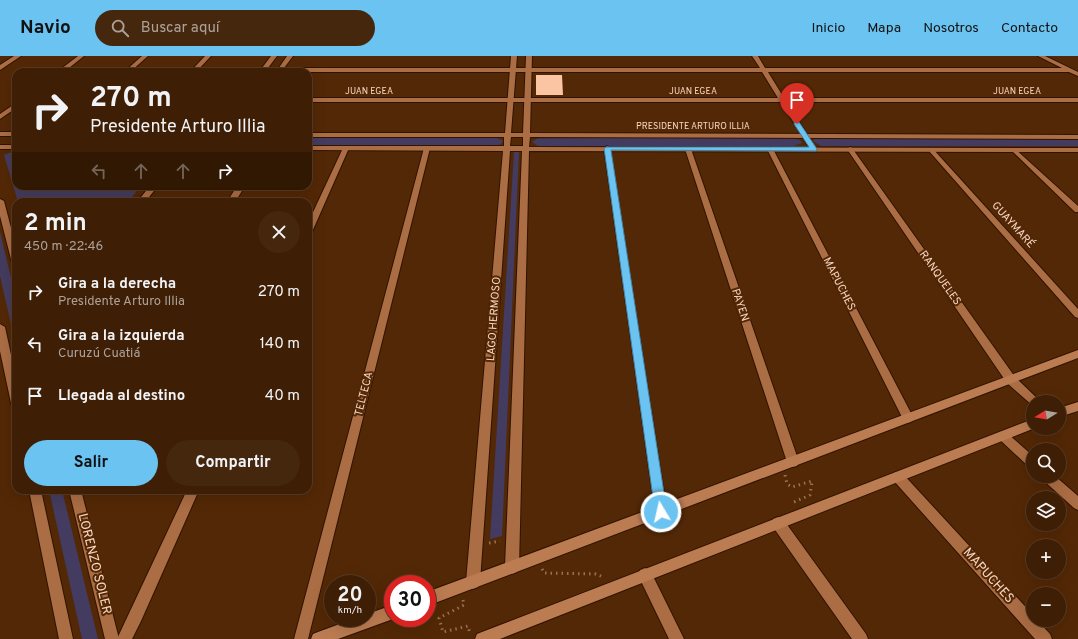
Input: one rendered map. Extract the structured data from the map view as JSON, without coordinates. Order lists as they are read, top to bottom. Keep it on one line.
{"streets":{"street":["JUAN EGEA","PRESIDENTE ARTURO ILLIA","GUAYMARÉ","RANQUELES","MAPUCHES","PAYEN","LAGO HERMOSO","TELTECA","LORENZO SOLER"]},"crossings":[["JUAN EGEA","LAGO HERMOSO"],["PRESIDENTE ARTURO ILLIA","LAGO HERMOSO"]],"north":"left","page":{"header":"Navio","search":"Buscar aquí","nav":["Inicio","Mapa","Nosotros","Contacto"],"turn":["270 m","Presidente Arturo Illia"],"heading":["2 min","450 m · 22:46"],"list":[{"name":"Gira a la derecha","note":"Presidente Arturo Illia","value":"270 m"},{"name":"Gira a la izquierda","note":"Curuzú Cuatiá","value":"140 m"},{"name":"Llegada al destino","value":"40 m"}],"map_buttons":["+","−"],"buttons":["Salir","Compartir"],"speed":"20 km/h","limit":"30"}}
